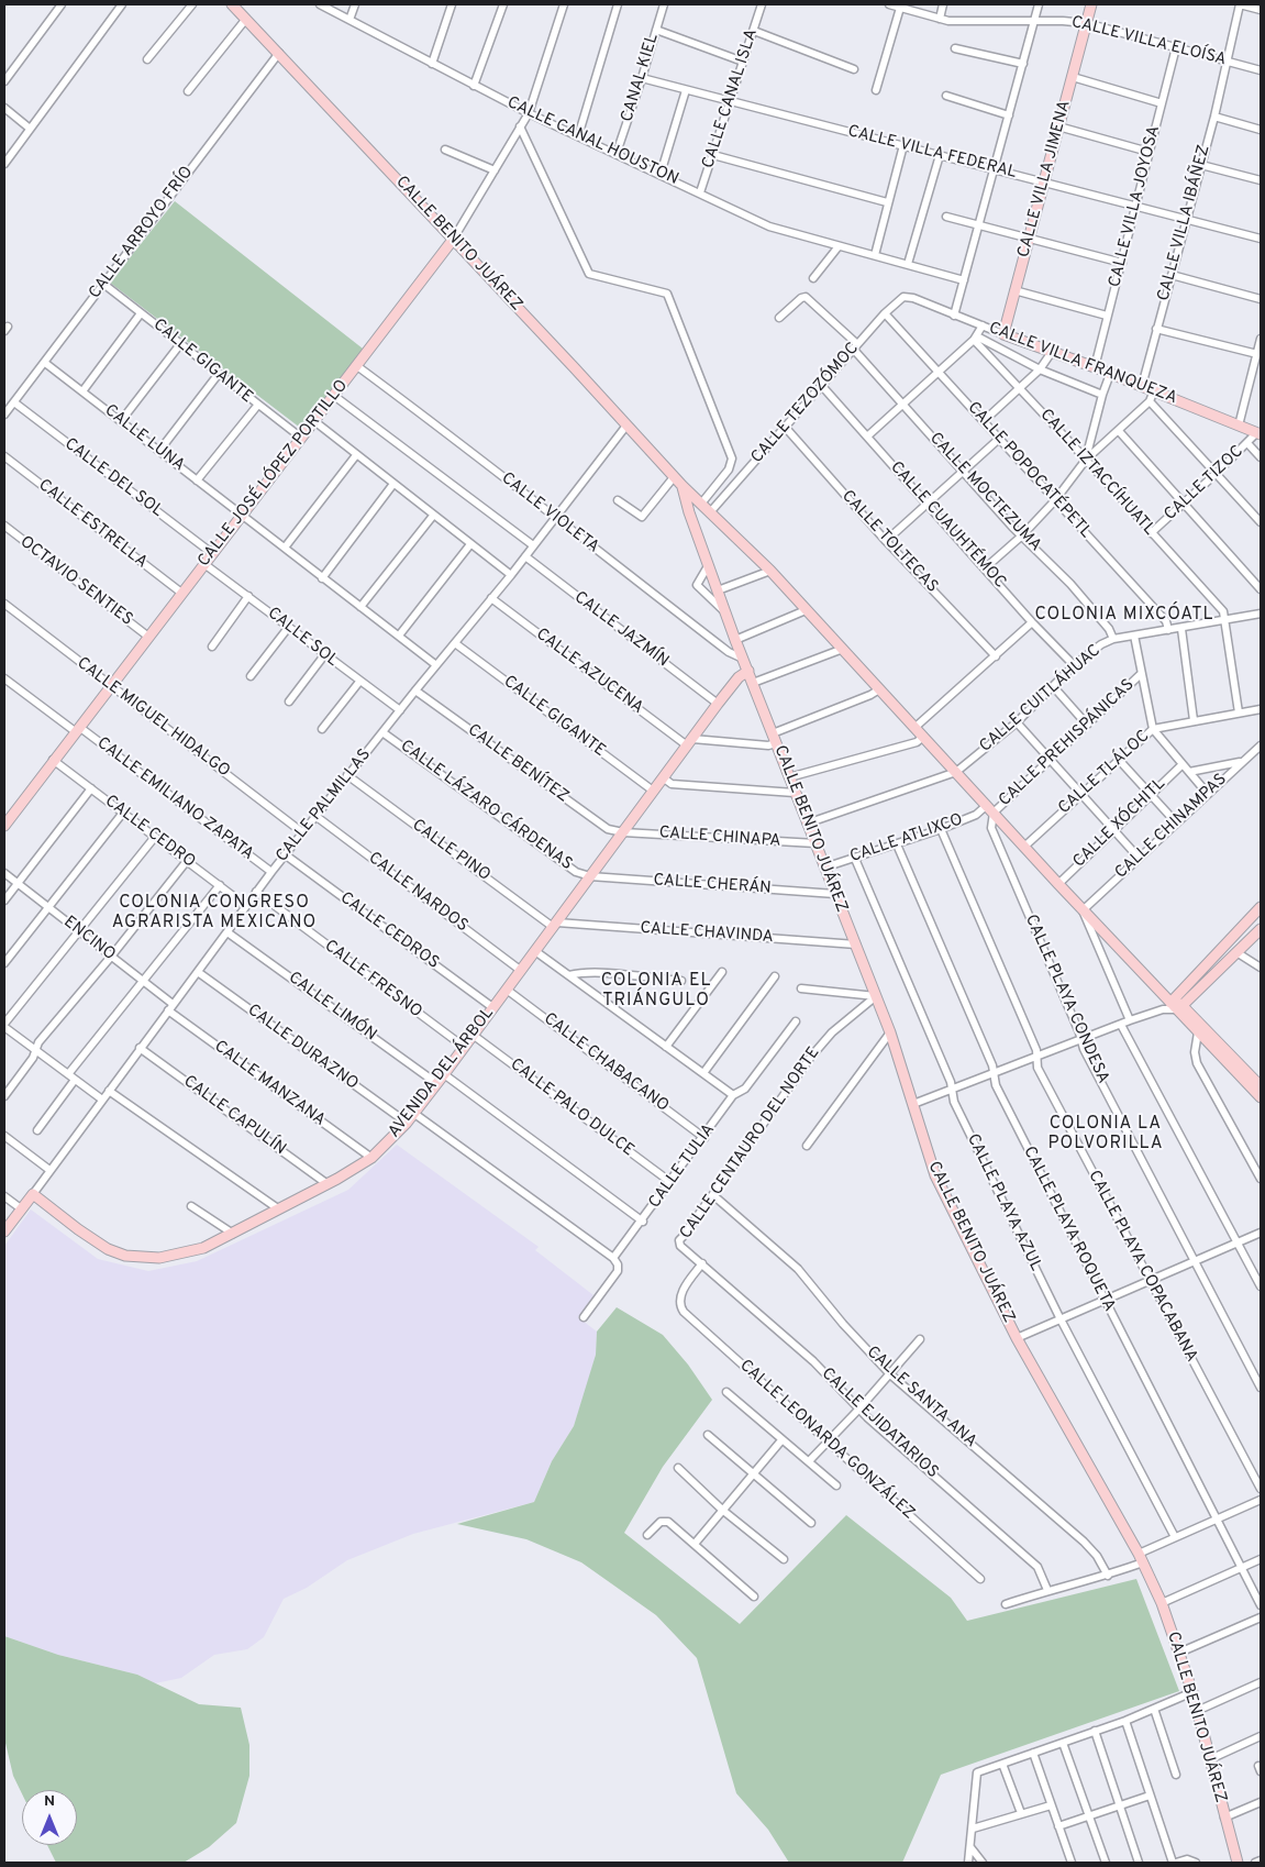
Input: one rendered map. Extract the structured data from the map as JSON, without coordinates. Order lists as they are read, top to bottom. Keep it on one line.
{"streets":{"street":["CALLE VILLA ELOÍSA","CANAL KIEL","CALLE CANAL ISLA","CALLE CANAL HOUSTON","CALLE VILLA FEDERAL","CALLE VILLA JIMENA","CALLE VILLA JOYOSA","CALLE VILLA IBÁÑEZ","CALLE ARROYO FRÍO","CALLE BENITO JUÁREZ","CALLE GIGANTE","CALLE VILLA FRANQUEZA","CALLE TEZOZÓMOC","CALLE LUNA","CALLE POPOCATÉPETL","CALLE IZTACCÍHUATL","CALLE JOSÉ LÓPEZ PORTILLO","CALLE DEL SOL","CALLE TIZOC","CALLE MOCTEZUMA","CALLE VIOLETA","CALLE ESTRELLA","CALLE CUAUHTÉMOC","CALLE TOLTECAS","OCTAVIO SENTIES","CALLE JAZMÍN","CALLE SOL","CALLE AZUCENA","CALLE CUITLÁHUAC","CALLE MIGUEL HIDALGO","CALLE PREHISPÁNICAS","CALLE BENÍTEZ","CALLE TLÁLOC","CALLE EMILIANO ZAPATA","CALLE PALMILLAS","CALLE LÁZARO CÁRDENAS","CALLE XÓCHITL","CALLE CHINAMPAS","CALLE CEDRO","CALLE CHINAPA","CALLE ATLIXCO","CALLE PINO","CALLE CHERÁN","CALLE NARDOS","CALLE CEDROS","CALLE CHAVINDA","ENCINO","CALLE FRESNO","CALLE PLAYA CONDESA","CALLE LIMÓN","CALLE DURAZNO","CALLE CHABACANO","AVENIDA DEL ÁRBOL","CALLE MANZANA","CALLE PALO DULCE","CALLE CAPULÍN","CALLE CENTAURO DEL NORTE","CALLE TULIA","CALLE PLAYA AZUL","CALLE PLAYA ROQUETA","CALLE PLAYA COPACABANA","CALLE SANTA ANA","CALLE EJIDATARIOS","CALLE LEONARDA GONZÁLEZ"]},"crossings":[["CALLE VILLA ELOÍSA","CALLE VILLA JIMENA"],["CALLE VILLA ELOÍSA","CALLE VILLA JOYOSA"],["CALLE VILLA ELOÍSA","CALLE VILLA IBÁÑEZ"],["CANAL KIEL","CALLE CANAL HOUSTON"],["CANAL KIEL","CALLE VILLA FEDERAL"],["CALLE CANAL ISLA","CALLE CANAL HOUSTON"],["CALLE CANAL ISLA","CALLE VILLA FEDERAL"],["CALLE CANAL HOUSTON","CALLE JOSÉ LÓPEZ PORTILLO"],["CALLE VILLA FEDERAL","CALLE VILLA JIMENA"],["CALLE VILLA FEDERAL","CALLE VILLA JOYOSA"],["CALLE VILLA FEDERAL","CALLE VILLA IBÁÑEZ"],["CALLE VILLA JIMENA","CALLE VILLA FRANQUEZA"],["CALLE VILLA JOYOSA","CALLE VILLA FRANQUEZA"],["CALLE VILLA IBÁÑEZ","CALLE VILLA FRANQUEZA"],["CALLE ARROYO FRÍO","CALLE BENITO JUÁREZ"],["CALLE ARROYO FRÍO","CALLE GIGANTE"],["CALLE ARROYO FRÍO","CALLE LUNA"],["CALLE ARROYO FRÍO","CALLE DEL SOL"],["CALLE BENITO JUÁREZ","CALLE TEZOZÓMOC"],["CALLE BENITO JUÁREZ","CALLE JOSÉ LÓPEZ PORTILLO"],["CALLE BENITO JUÁREZ","CALLE VIOLETA"],["CALLE BENITO JUÁREZ","CALLE CUITLÁHUAC"],["CALLE BENITO JUÁREZ","CALLE PREHISPÁNICAS"],["CALLE BENITO JUÁREZ","CALLE TLÁLOC"],["CALLE BENITO JUÁREZ","CALLE PALMILLAS"],["CALLE BENITO JUÁREZ","CALLE XÓCHITL"],["CALLE BENITO JUÁREZ","CALLE CHINAMPAS"],["CALLE BENITO JUÁREZ","CALLE CHINAPA"],["CALLE BENITO JUÁREZ","CALLE ATLIXCO"],["CALLE BENITO JUÁREZ","CALLE CHERÁN"],["CALLE BENITO JUÁREZ","CALLE CHAVINDA"],["CALLE BENITO JUÁREZ","CALLE PLAYA CONDESA"],["CALLE BENITO JUÁREZ","AVENIDA DEL ÁRBOL"],["CALLE BENITO JUÁREZ","CALLE CENTAURO DEL NORTE"],["CALLE GIGANTE","CALLE JOSÉ LÓPEZ PORTILLO"],["CALLE GIGANTE","CALLE PALMILLAS"],["CALLE GIGANTE","AVENIDA DEL ÁRBOL"],["CALLE VILLA FRANQUEZA","CALLE TEZOZÓMOC"],["CALLE VILLA FRANQUEZA","CALLE TIZOC"],["CALLE TEZOZÓMOC","CALLE POPOCATÉPETL"],["CALLE TEZOZÓMOC","CALLE MOCTEZUMA"],["CALLE TEZOZÓMOC","CALLE CUAUHTÉMOC"],["CALLE TEZOZÓMOC","CALLE TOLTECAS"],["CALLE LUNA","CALLE JOSÉ LÓPEZ PORTILLO"],["CALLE LUNA","CALLE PALMILLAS"],["CALLE POPOCATÉPETL","CALLE CUITLÁHUAC"],["CALLE IZTACCÍHUATL","CALLE TIZOC"],["CALLE IZTACCÍHUATL","CALLE CUITLÁHUAC"],["CALLE JOSÉ LÓPEZ PORTILLO","CALLE DEL SOL"],["CALLE JOSÉ LÓPEZ PORTILLO","CALLE VIOLETA"],["CALLE JOSÉ LÓPEZ PORTILLO","CALLE ESTRELLA"],["CALLE JOSÉ LÓPEZ PORTILLO","OCTAVIO SENTIES"],["CALLE JOSÉ LÓPEZ PORTILLO","CALLE SOL"],["CALLE JOSÉ LÓPEZ PORTILLO","CALLE MIGUEL HIDALGO"],["CALLE JOSÉ LÓPEZ PORTILLO","CALLE EMILIANO ZAPATA"],["CALLE JOSÉ LÓPEZ PORTILLO","CALLE CEDRO"],["CALLE MOCTEZUMA","CALLE CUITLÁHUAC"],["CALLE VIOLETA","CALLE PALMILLAS"],["CALLE CUAUHTÉMOC","CALLE CUITLÁHUAC"],["CALLE JAZMÍN","CALLE PALMILLAS"],["CALLE JAZMÍN","AVENIDA DEL ÁRBOL"],["CALLE SOL","CALLE PALMILLAS"],["CALLE AZUCENA","CALLE PALMILLAS"],["CALLE AZUCENA","AVENIDA DEL ÁRBOL"],["CALLE MIGUEL HIDALGO","CALLE PALMILLAS"],["CALLE PREHISPÁNICAS","CALLE ATLIXCO"],["CALLE PREHISPÁNICAS","CALLE PLAYA CONDESA"],["CALLE BENÍTEZ","CALLE PALMILLAS"],["CALLE BENÍTEZ","CALLE CHINAPA"],["CALLE BENÍTEZ","AVENIDA DEL ÁRBOL"],["CALLE EMILIANO ZAPATA","CALLE PALMILLAS"],["CALLE PALMILLAS","CALLE LÁZARO CÁRDENAS"],["CALLE PALMILLAS","CALLE CEDRO"],["CALLE PALMILLAS","CALLE PINO"],["CALLE PALMILLAS","CALLE NARDOS"],["CALLE PALMILLAS","CALLE CEDROS"],["CALLE PALMILLAS","ENCINO"],["CALLE PALMILLAS","CALLE FRESNO"],["CALLE PALMILLAS","CALLE LIMÓN"],["CALLE PALMILLAS","CALLE DURAZNO"],["CALLE PALMILLAS","AVENIDA DEL ÁRBOL"],["CALLE PALMILLAS","CALLE MANZANA"],["CALLE PALMILLAS","CALLE CAPULÍN"],["CALLE LÁZARO CÁRDENAS","CALLE CHERÁN"],["CALLE LÁZARO CÁRDENAS","AVENIDA DEL ÁRBOL"],["CALLE CHINAPA","AVENIDA DEL ÁRBOL"],["CALLE ATLIXCO","CALLE PLAYA CONDESA"],["CALLE ATLIXCO","CALLE PLAYA AZUL"],["CALLE ATLIXCO","CALLE PLAYA ROQUETA"],["CALLE ATLIXCO","CALLE PLAYA COPACABANA"],["CALLE PINO","CALLE CHAVINDA"],["CALLE PINO","AVENIDA DEL ÁRBOL"],["CALLE CHERÁN","AVENIDA DEL ÁRBOL"],["CALLE NARDOS","AVENIDA DEL ÁRBOL"],["CALLE CEDROS","AVENIDA DEL ÁRBOL"],["CALLE CHAVINDA","AVENIDA DEL ÁRBOL"],["ENCINO","CALLE MANZANA"],["CALLE FRESNO","AVENIDA DEL ÁRBOL"],["CALLE LIMÓN","AVENIDA DEL ÁRBOL"],["CALLE DURAZNO","AVENIDA DEL ÁRBOL"],["CALLE CHABACANO","AVENIDA DEL ÁRBOL"],["CALLE CHABACANO","CALLE TULIA"],["AVENIDA DEL ÁRBOL","CALLE MANZANA"],["AVENIDA DEL ÁRBOL","CALLE PALO DULCE"],["AVENIDA DEL ÁRBOL","CALLE CAPULÍN"],["CALLE PALO DULCE","CALLE TULIA"],["CALLE CENTAURO DEL NORTE","CALLE SANTA ANA"],["CALLE CENTAURO DEL NORTE","CALLE EJIDATARIOS"],["CALLE CENTAURO DEL NORTE","CALLE LEONARDA GONZÁLEZ"]],"districts":["COLONIA MIXCÓATL","COLONIA CONGRESO AGRARISTA MEXICANO","COLONIA EL TRIÁNGULO","COLONIA LA POLVORILLA"],"north":"top"}
